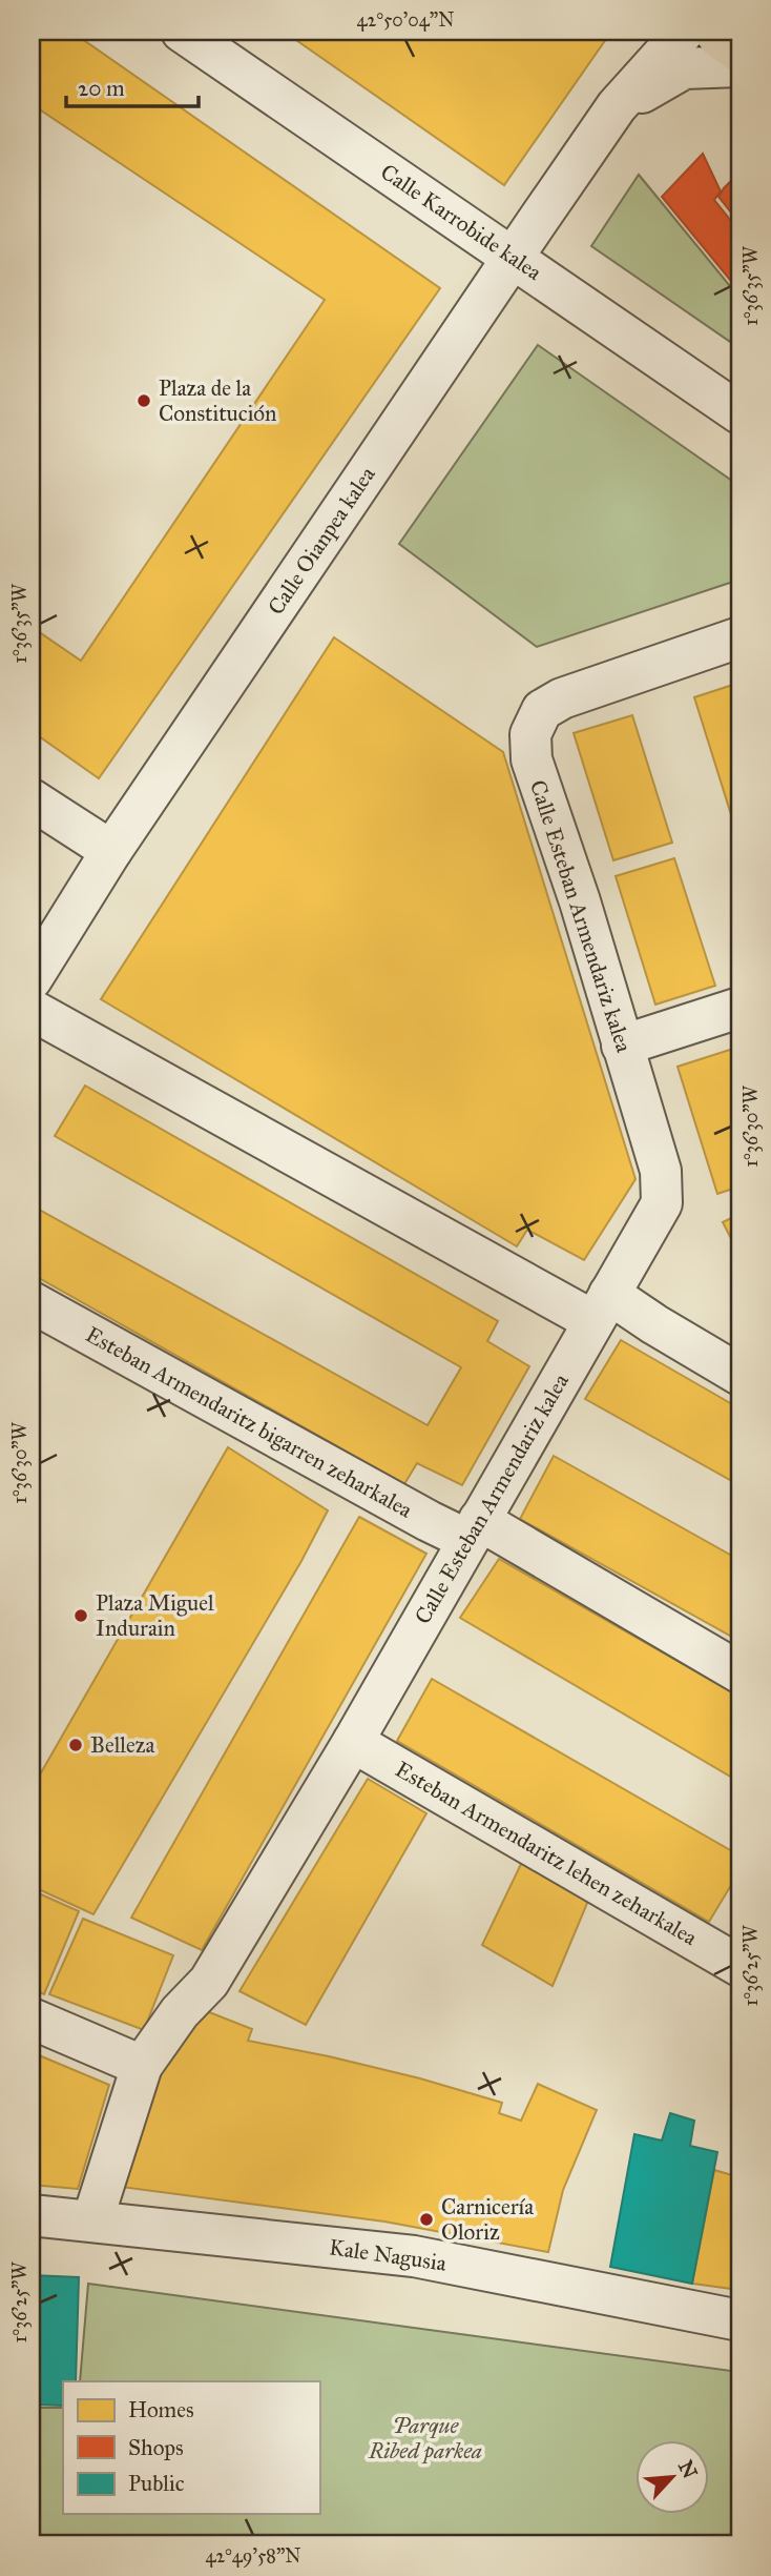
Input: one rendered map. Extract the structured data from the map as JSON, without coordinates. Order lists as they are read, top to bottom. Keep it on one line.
{"streets":{"street":["Calle Karrobide kalea","Calle Oianpea kalea","Calle Esteban Armendariz kalea","Esteban Armendaritz bigarren zeharkalea","Esteban Armendaritz lehen zeharkalea","Kale Nagusia"]},"crossings":[["Calle Karrobide kalea","Calle Oianpea kalea"],["Calle Esteban Armendariz kalea","Esteban Armendaritz bigarren zeharkalea"],["Calle Esteban Armendariz kalea","Esteban Armendaritz lehen zeharkalea"],["Calle Esteban Armendariz kalea","Kale Nagusia"]],"parks":["Parque Ribed parkea"],"places":["Plaza de la Constitución","Plaza Miguel Indurain","Belleza","Carnicería Oloriz"],"legend":["Homes","Shops","Public"],"scale_bar":"20 m","north":"top right","coordinates":["42°50'04\"N","1°36'35\"W","1°36'30\"W","1°36'25\"W","42°49'58\"N"]}
